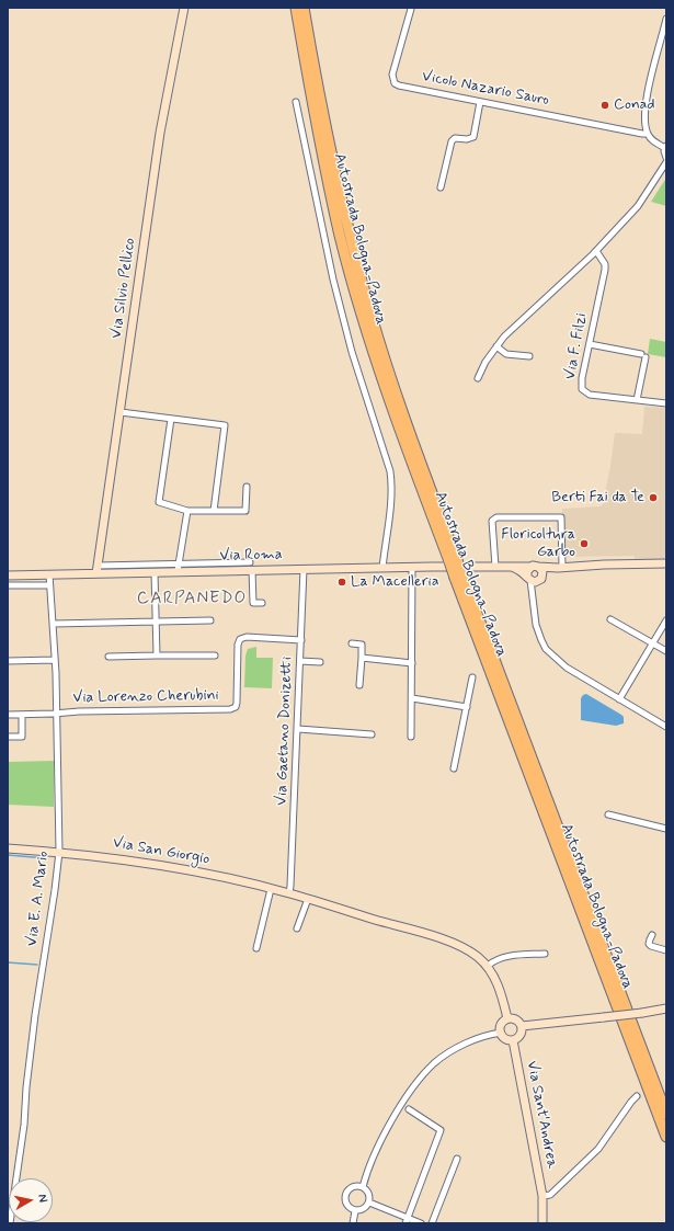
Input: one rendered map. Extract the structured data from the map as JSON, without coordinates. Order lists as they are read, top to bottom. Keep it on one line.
{"streets":{"highway":["Autostrada Bologna-Padova"],"street":["Vicolo Nazario Sauro","Via Silvio Pellico","Via F. Filzi","Via Roma","Via Lorenzo Cherubini","Via Gaetano Donizetti","Via San Giorgio","Via E. A. Mario","Via Sant'Andrea"]},"crossings":[["Via Silvio Pellico","Via Roma"],["Via Roma","Via Gaetano Donizetti"],["Via Roma","Via E. A. Mario"],["Via Lorenzo Cherubini","Via Gaetano Donizetti"],["Via Lorenzo Cherubini","Via E. A. Mario"],["Via Gaetano Donizetti","Via San Giorgio"],["Via San Giorgio","Via E. A. Mario"],["Via San Giorgio","Via Sant'Andrea"]],"districts":["CARPANEDO"],"places":["Conad","Berti Fai da Te","Floricoltura Garbo","La Macelleria"],"north":"right"}
